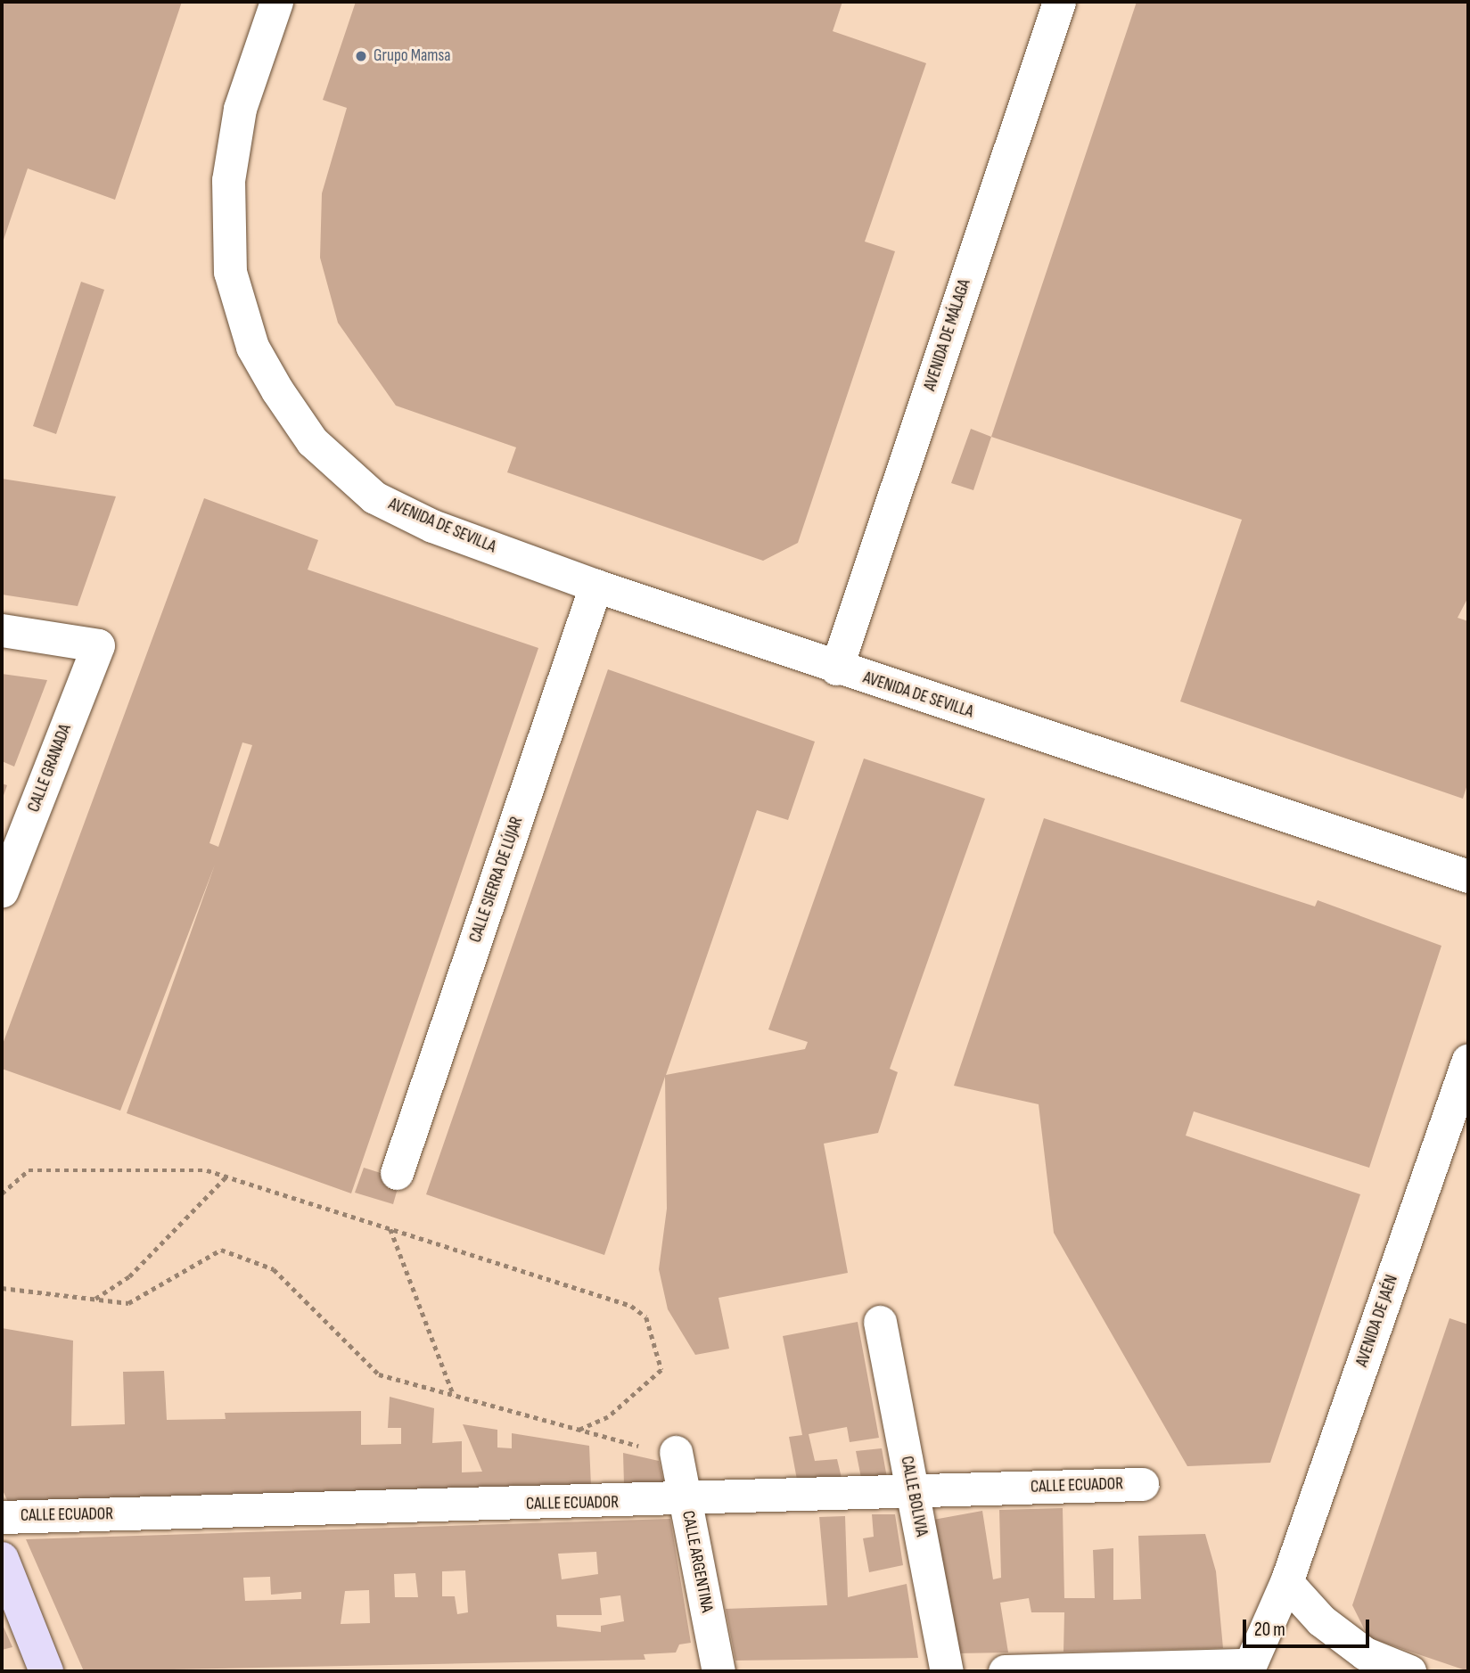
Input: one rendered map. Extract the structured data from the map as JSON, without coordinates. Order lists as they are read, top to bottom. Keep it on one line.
{"streets":{"street":["AVENIDA DE MÁLAGA","AVENIDA DE SEVILLA","CALLE GRANADA","CALLE SIERRA DE LÚJAR","AVENIDA DE JAÉN","CALLE ECUADOR","CALLE BOLIVIA","CALLE ARGENTINA"]},"crossings":[["AVENIDA DE MÁLAGA","AVENIDA DE SEVILLA"],["AVENIDA DE SEVILLA","CALLE SIERRA DE LÚJAR"],["CALLE ECUADOR","CALLE BOLIVIA"],["CALLE ECUADOR","CALLE ARGENTINA"]],"places":["Grupo Mamsa"],"scale_bar":"20 m"}
